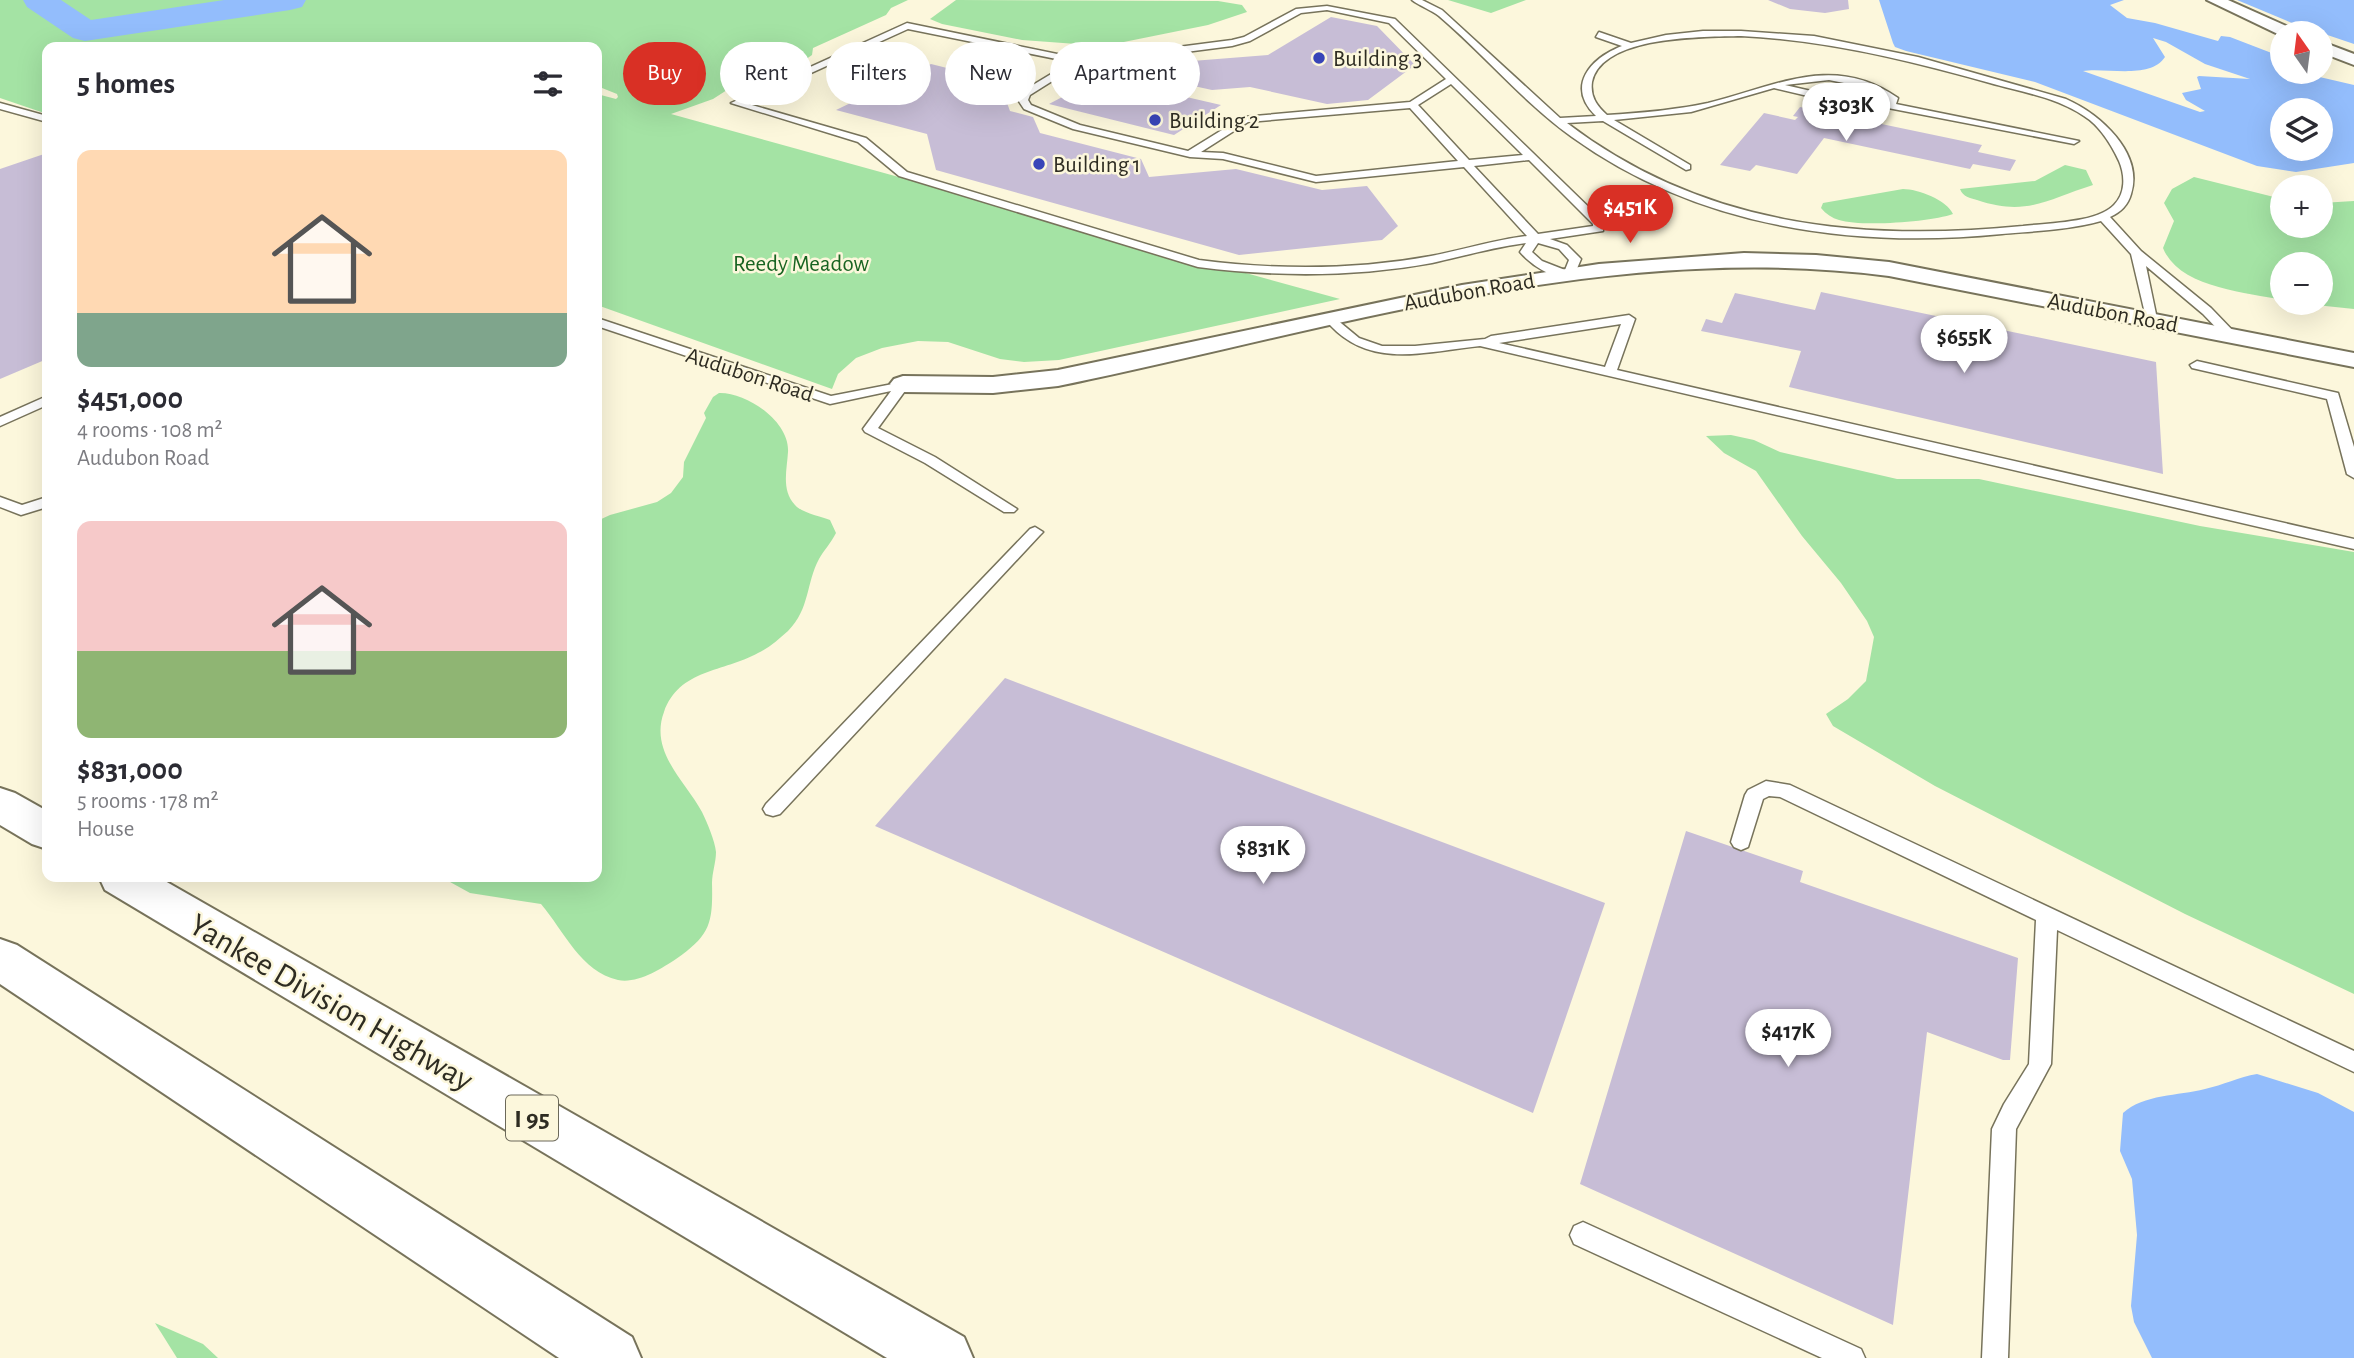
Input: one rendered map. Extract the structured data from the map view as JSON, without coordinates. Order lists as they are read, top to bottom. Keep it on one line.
{"streets":{"highway":["Yankee Division Highway","I 95"],"street":["Audubon Road"]},"parks":["Reedy Meadow"],"places":["Building 3","Building 2","Building 1"],"north":"top","page":{"map_buttons":["+","−"],"chip":["Buy","Rent","Filters","New","Apartment"],"heading":"5 homes","price":["$303K","$451K","$655K","$831K","$417K"],"list":[{"name":"$451,000","note":"4 rooms · 108 m² · Audubon Road"},{"name":"$831,000","note":"5 rooms · 178 m² · House"}]}}
